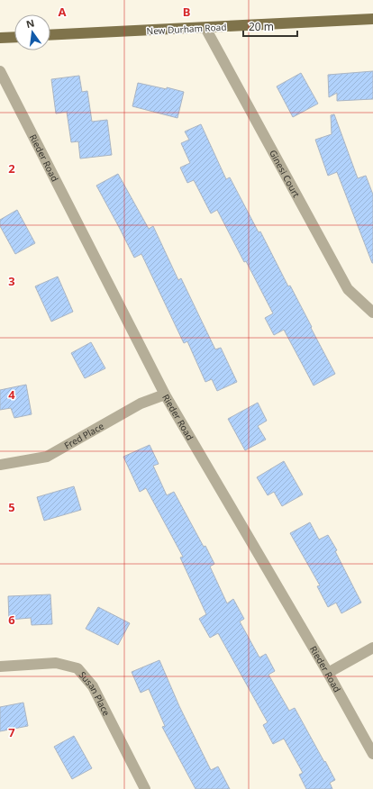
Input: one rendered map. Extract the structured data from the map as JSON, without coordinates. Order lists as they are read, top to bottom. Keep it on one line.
{"streets":{"main road":["New Durham Road"],"street":["Rieder Road","Ginesi Court","Fred Place","Susan Place"]},"crossings":[["New Durham Road","Ginesi Court"],["Rieder Road","Fred Place"]],"scale_bar":"20 m","north":"top","grid":{"columns":["A","B"],"rows":["2","3","4","5","6","7"]}}
